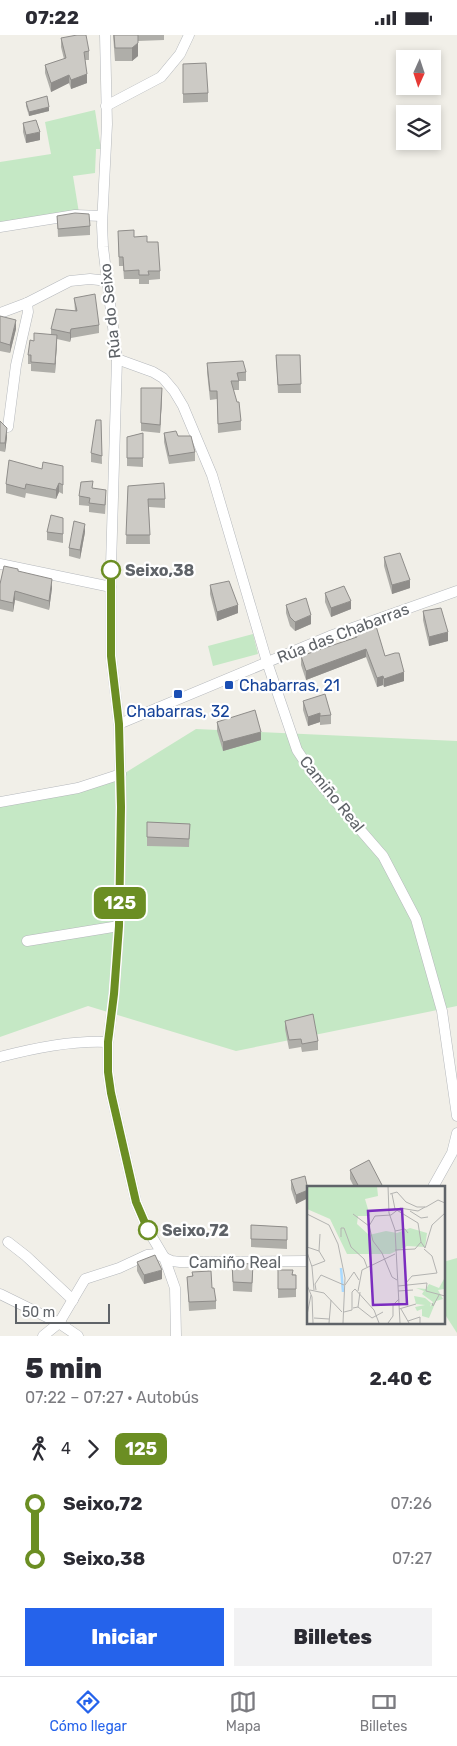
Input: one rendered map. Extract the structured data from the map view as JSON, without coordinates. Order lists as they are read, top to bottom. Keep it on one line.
{"streets":{"street":["Rúa do Seixo","Rúa das Chabarras","Camiño Real"]},"crossings":[["Rúa do Seixo","Rúa das Chabarras"],["Rúa do Seixo","Camiño Real"],["Rúa das Chabarras","Camiño Real"]],"places":{"other":["Seixo,38","Seixo,72"],"transit":["Chabarras, 21","Chabarras, 32"]},"lines":["bus line 125"],"scale_bar":"50 m","north":"bottom","page":{"status":"07:22","on_map":"125","scale":"50 m","heading":["5 min","07:22 – 07:27 · Autobús","2.40 €"],"legs":["4","125"],"list":[{"name":"Seixo,72","value":"07:26"},{"name":"Seixo,38","value":"07:27"}],"buttons":["Iniciar","Billetes"],"tabs":["Cómo llegar","Mapa","Billetes"]}}
